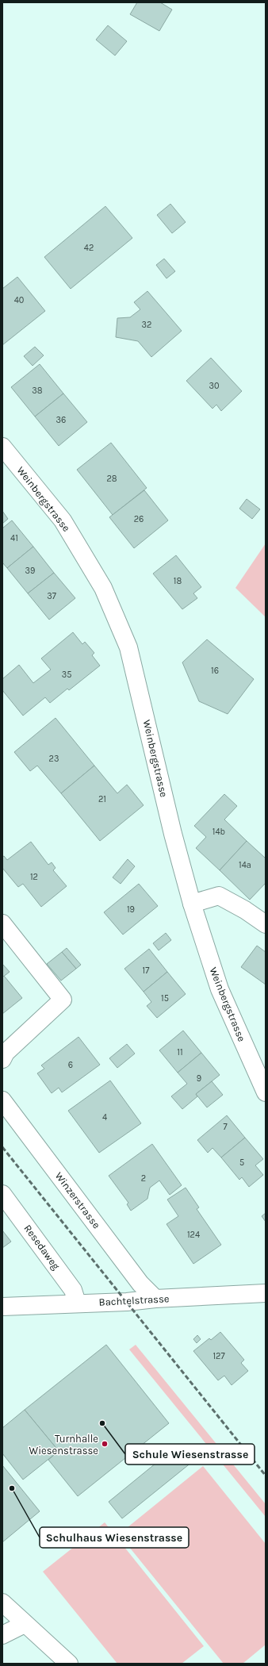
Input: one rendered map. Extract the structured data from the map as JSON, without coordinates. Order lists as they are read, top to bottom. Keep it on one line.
{"streets":{"street":["Weinbergstrasse","Winzerstrasse","Resedaweg","Bachtelstrasse"]},"crossings":[["Winzerstrasse","Bachtelstrasse"],["Resedaweg","Bachtelstrasse"]],"places":["Schule Wiesenstrasse","Turnhalle Wiesenstrasse","Schulhaus Wiesenstrasse"],"house_numbers":["42","40","32","30","38","36","28","26","41","39","18","37","16","35","23","21","14b","14a","12","19","17","15","11","6","9","4","7","5","2","124","127"]}
